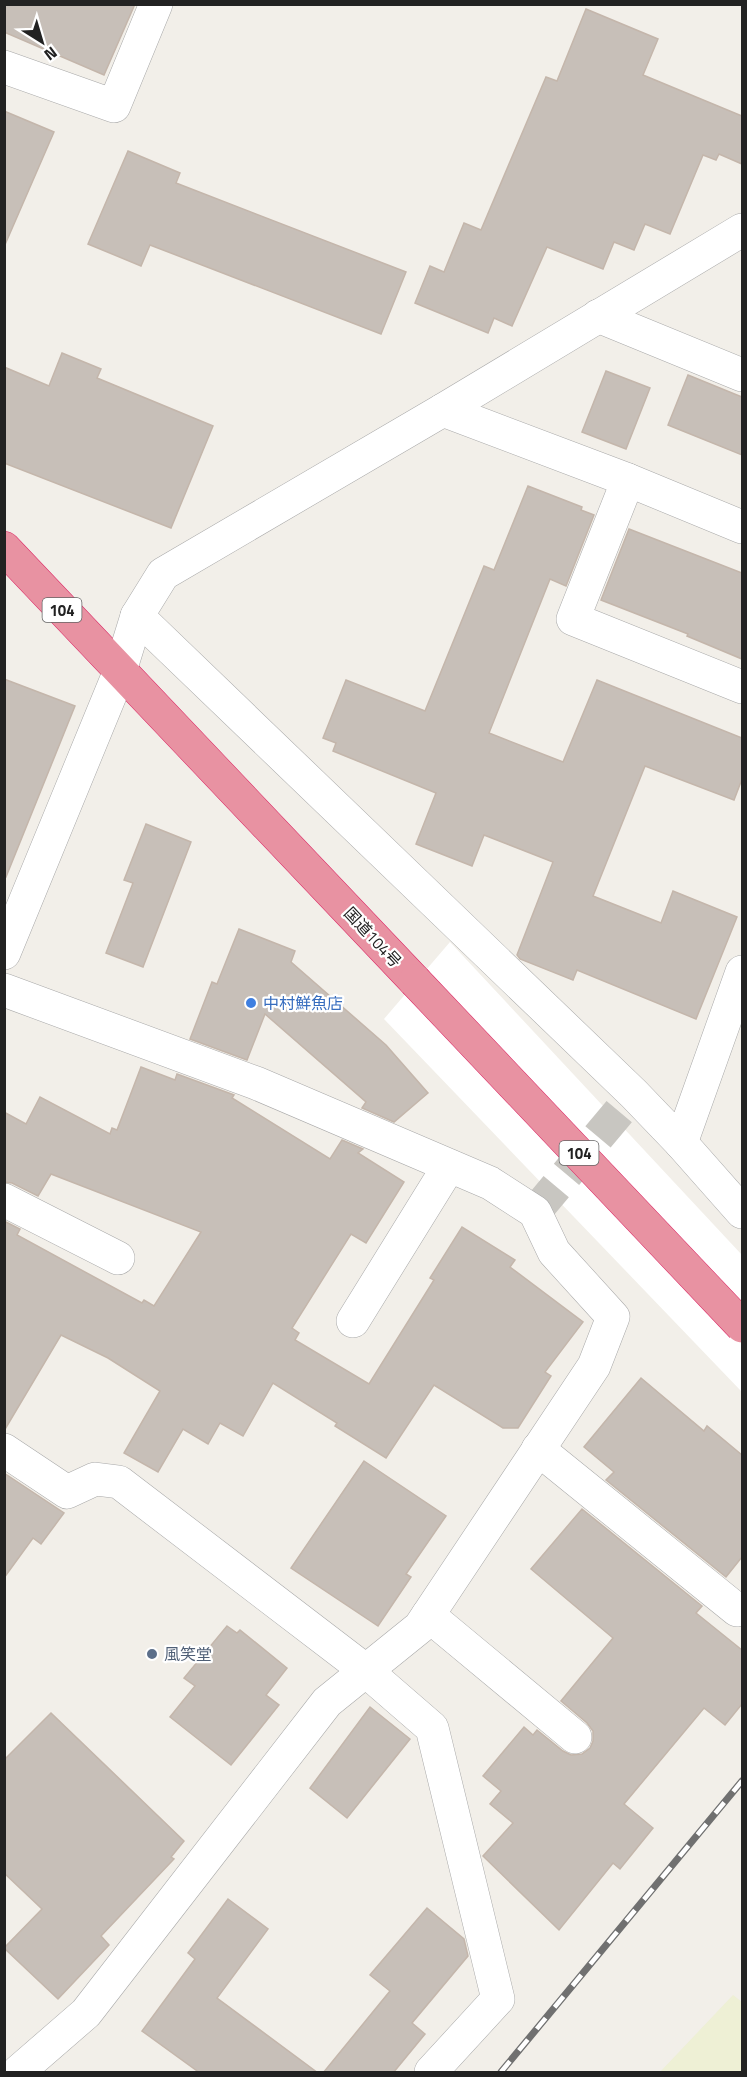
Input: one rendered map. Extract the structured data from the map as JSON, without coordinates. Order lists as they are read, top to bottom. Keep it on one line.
{"streets":{"highway":["104","国道104号"]},"places":["中村鮮魚店","風笑堂"],"north":"bottom right"}
